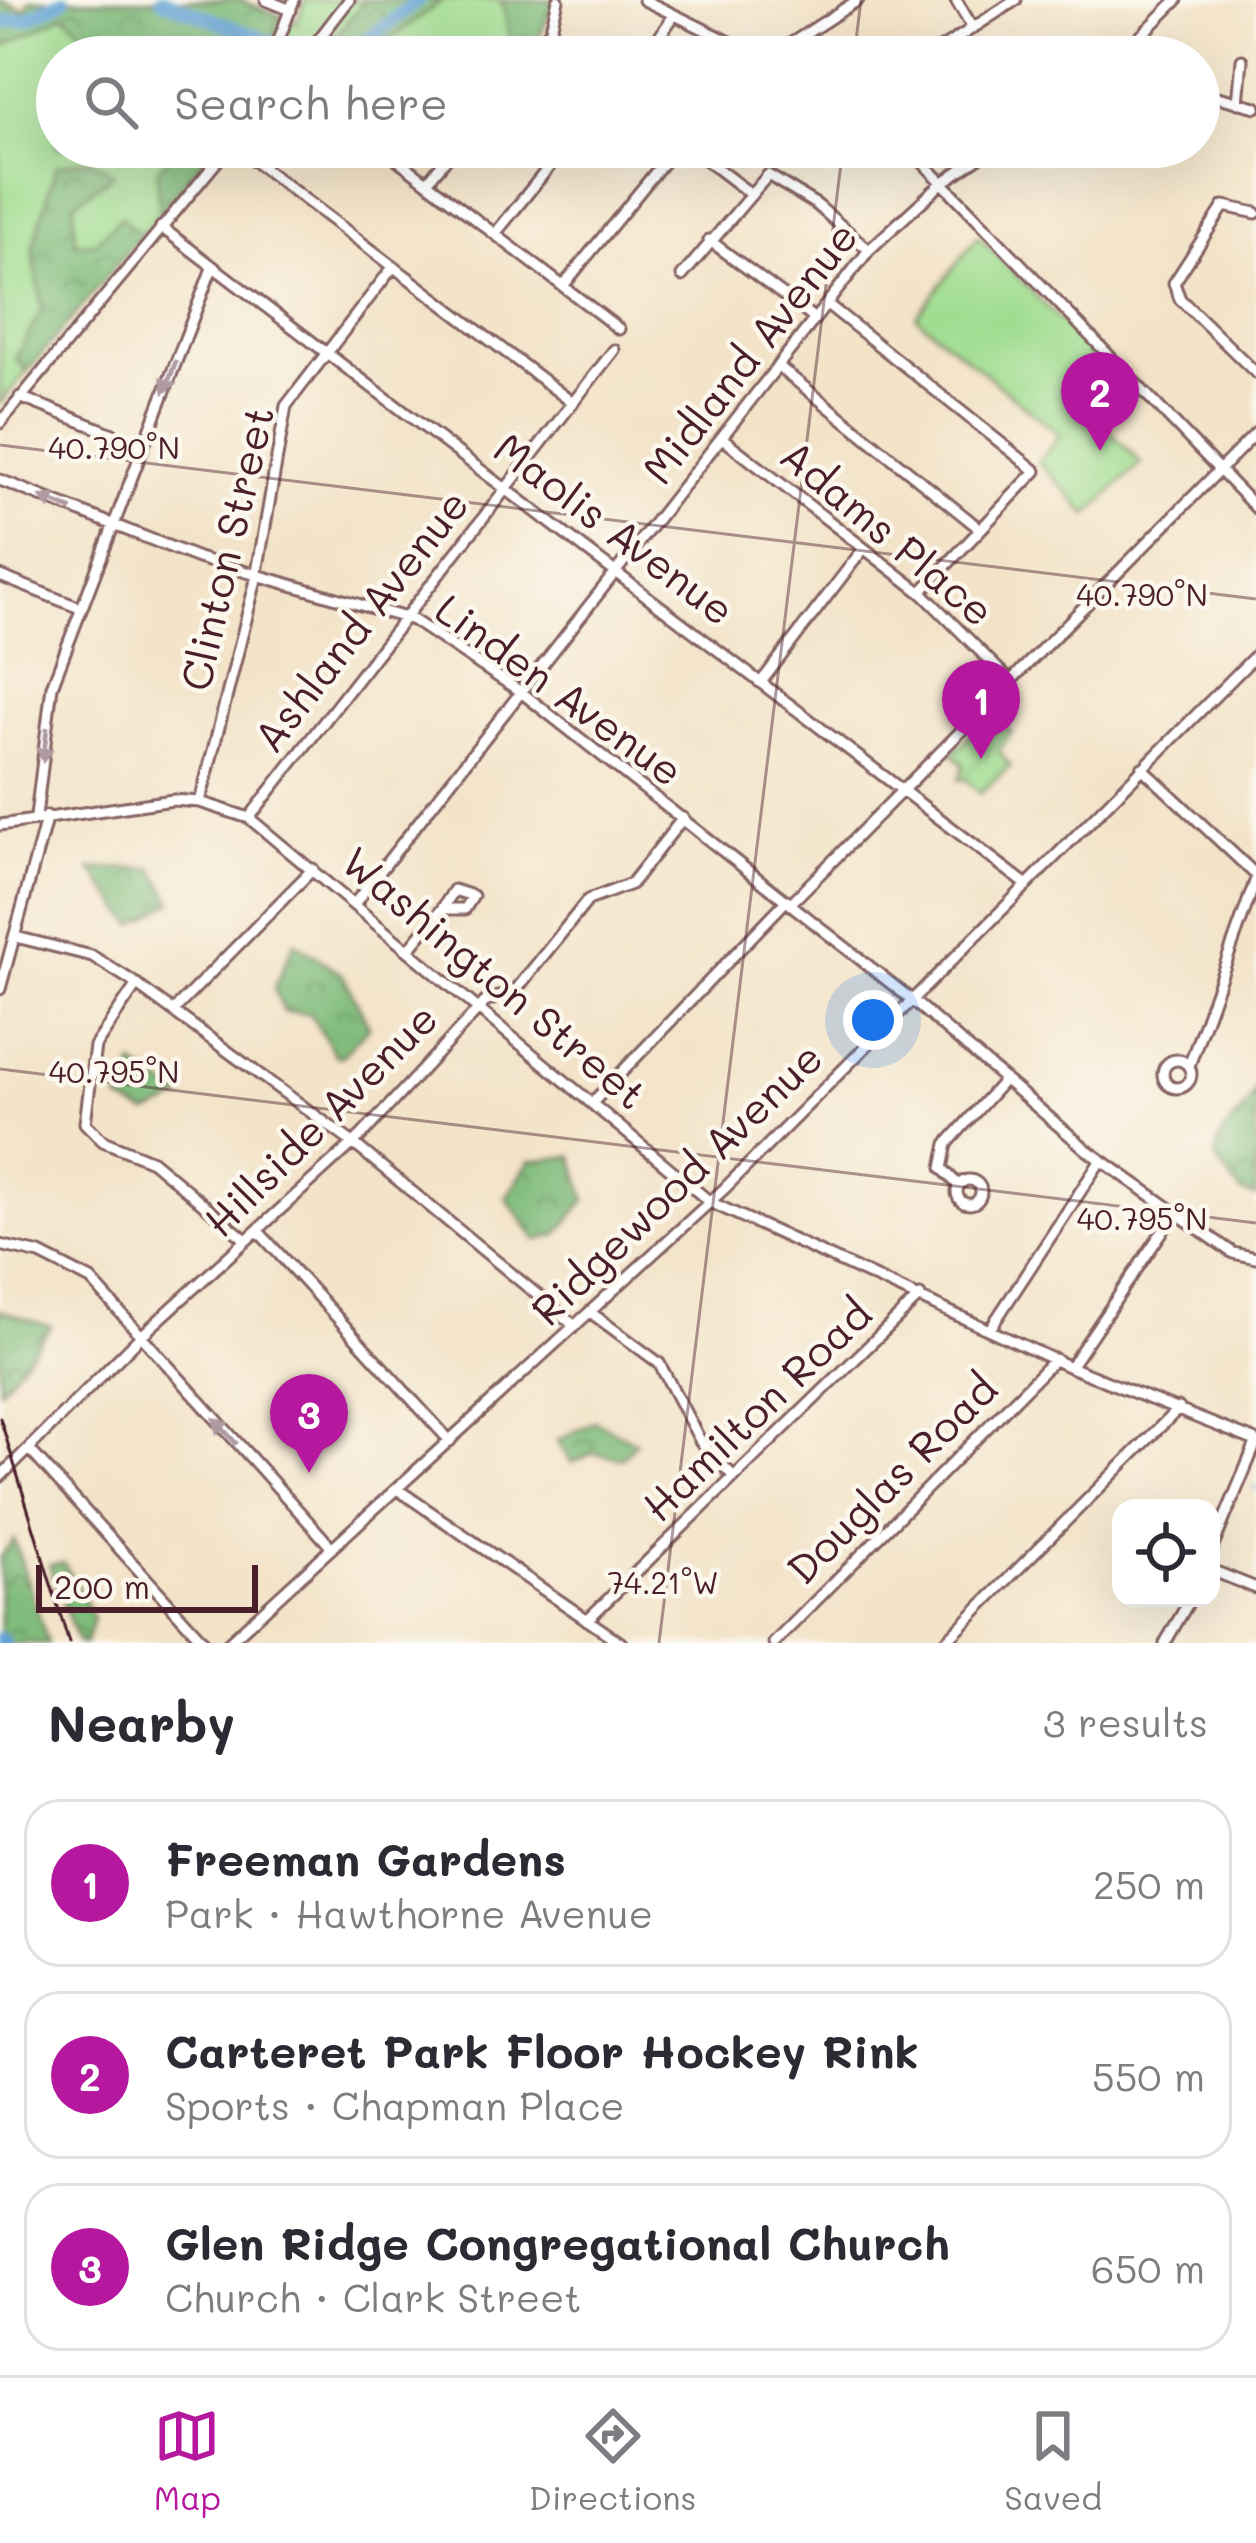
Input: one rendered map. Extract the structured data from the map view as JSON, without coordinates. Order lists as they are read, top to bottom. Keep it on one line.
{"streets":{"street":["Midland Avenue","Maolis Avenue","Adams Place","Clinton Street","Ashland Avenue","Linden Avenue","Washington Street","Hillside Avenue","Ridgewood Avenue","Hamilton Road","Douglas Road"]},"crossings":[["Midland Avenue","Maolis Avenue"],["Midland Avenue","Adams Place"],["Midland Avenue","Linden Avenue"],["Midland Avenue","Washington Street"],["Maolis Avenue","Clinton Street"],["Maolis Avenue","Ashland Avenue"],["Maolis Avenue","Ridgewood Avenue"],["Clinton Street","Linden Avenue"],["Clinton Street","Washington Street"],["Ashland Avenue","Linden Avenue"],["Ashland Avenue","Washington Street"],["Linden Avenue","Hillside Avenue"],["Linden Avenue","Ridgewood Avenue"],["Washington Street","Hillside Avenue"],["Washington Street","Ridgewood Avenue"],["Washington Street","Hamilton Road"],["Washington Street","Douglas Road"]],"scale_bar":"200 m","page":{"search":"Search here","pins":["2","1","3"],"scale":"200 m","heading":["Nearby","3 results"],"list":[{"mark":"1","name":"Freeman Gardens","note":"Park · Hawthorne Avenue","value":"250 m"},{"mark":"2","name":"Carteret Park Floor Hockey Rink","note":"Sports · Chapman Place","value":"550 m"},{"mark":"3","name":"Glen Ridge Congregational Church","note":"Church · Clark Street","value":"650 m"}],"nav":["Map","Directions","Saved"]},"coordinates":["40.790°N","40.795°N","74.21°W"]}
